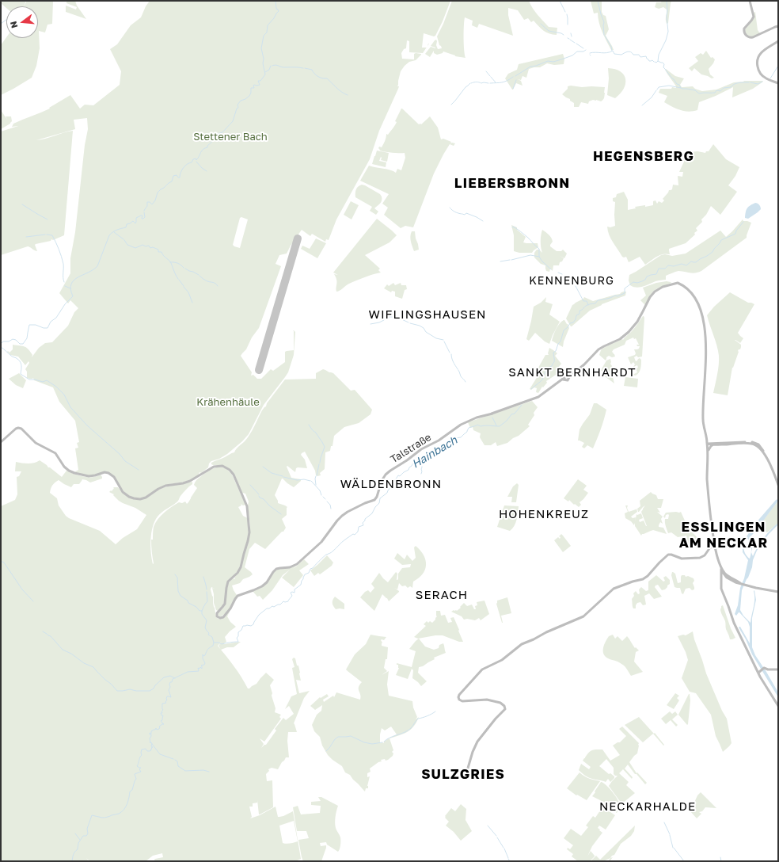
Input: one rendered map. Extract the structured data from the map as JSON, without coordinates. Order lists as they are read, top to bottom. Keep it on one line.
{"streets":{"main road":["Talstraße"]},"districts":["HEGENSBERG","LIEBERSBRONN","KENNENBURG","WIFLINGSHAUSEN","SANKT BERNHARDT","WÄLDENBRONN","HOHENKREUZ","ESSLINGEN AM NECKAR","SERACH","SULZGRIES","NECKARHALDE"],"water":["Hainbach"],"parks":["Stettener Bach","Krähenhäule"],"north":"left"}
